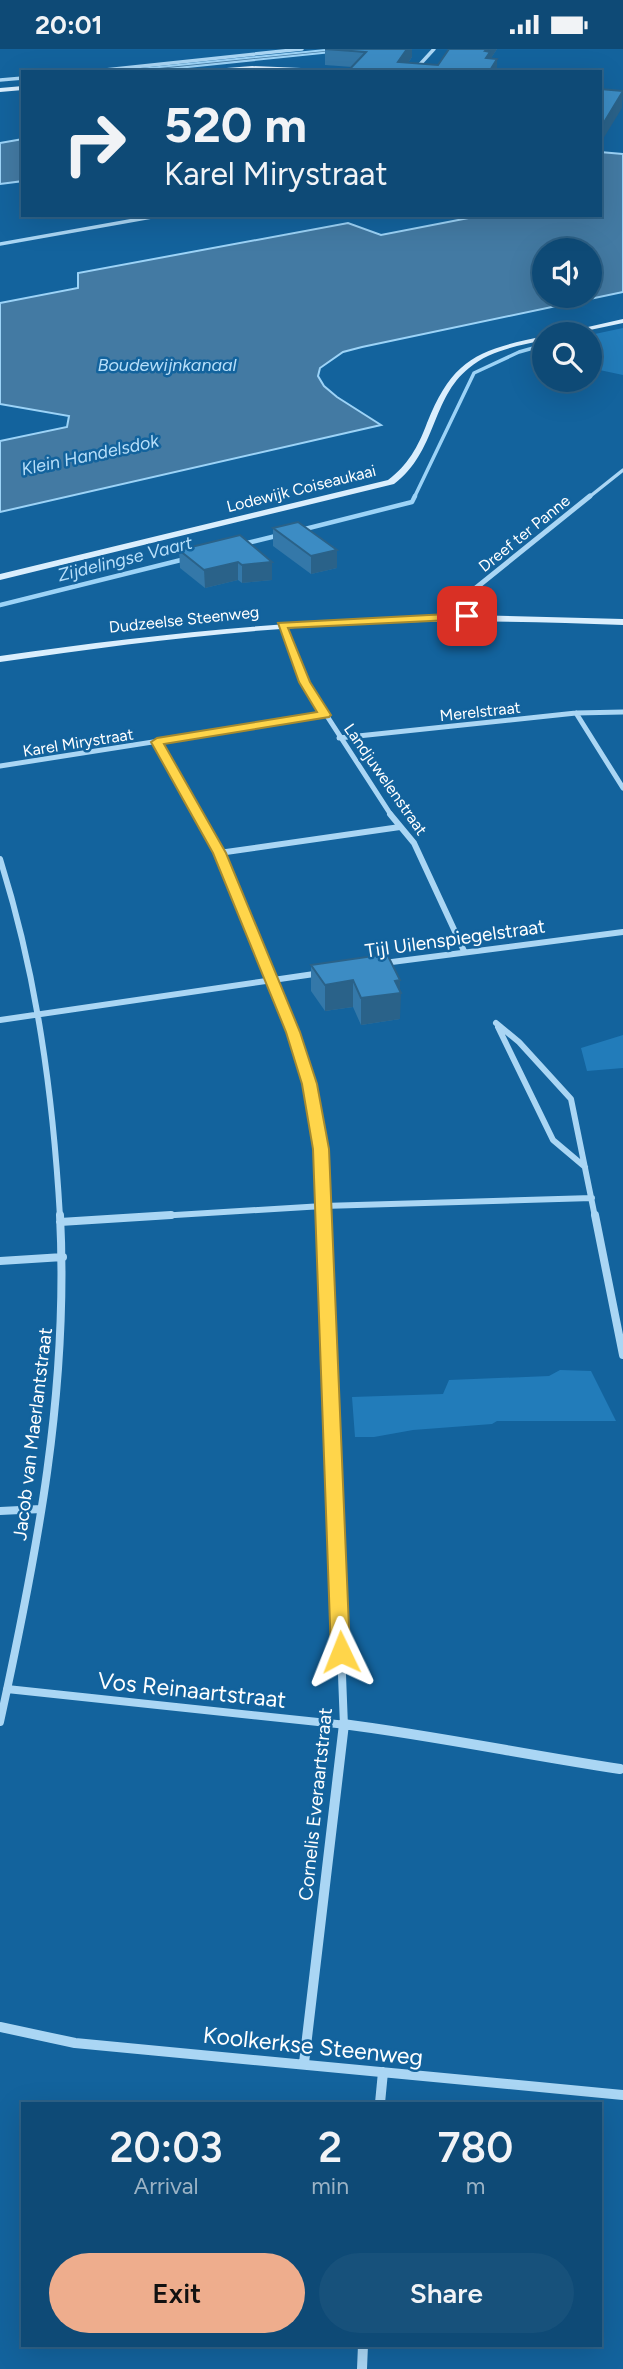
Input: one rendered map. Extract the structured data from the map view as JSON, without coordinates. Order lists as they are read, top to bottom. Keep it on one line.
{"streets":{"street":["Lodewijk Coiseaukaai","Dreef ter Panne","Dudzeelse Steenweg","Merelstraat","Karel Mirystraat","Landjuwelenstraat","Tijl Uilenspiegelstraat","Jacob van Maerlantstraat","Vos Reinaartstraat","Cornelis Everaartstraat","Koolkerkse Steenweg"]},"crossings":[["Dreef ter Panne","Dudzeelse Steenweg"],["Dudzeelse Steenweg","Landjuwelenstraat"],["Merelstraat","Landjuwelenstraat"],["Karel Mirystraat","Landjuwelenstraat"],["Karel Mirystraat","Cornelis Everaartstraat"],["Landjuwelenstraat","Tijl Uilenspiegelstraat"],["Jacob van Maerlantstraat","Vos Reinaartstraat"],["Vos Reinaartstraat","Cornelis Everaartstraat"],["Cornelis Everaartstraat","Koolkerkse Steenweg"]],"water":["Boudewijnkanaal","Klein Handelsdok","Zijdelingse Vaart"],"page":{"status":"20:01","turn":["520 m","Karel Mirystraat"],"eta":["20:03","Arrival","2","min","780","m"],"buttons":["Exit","Share"]}}
